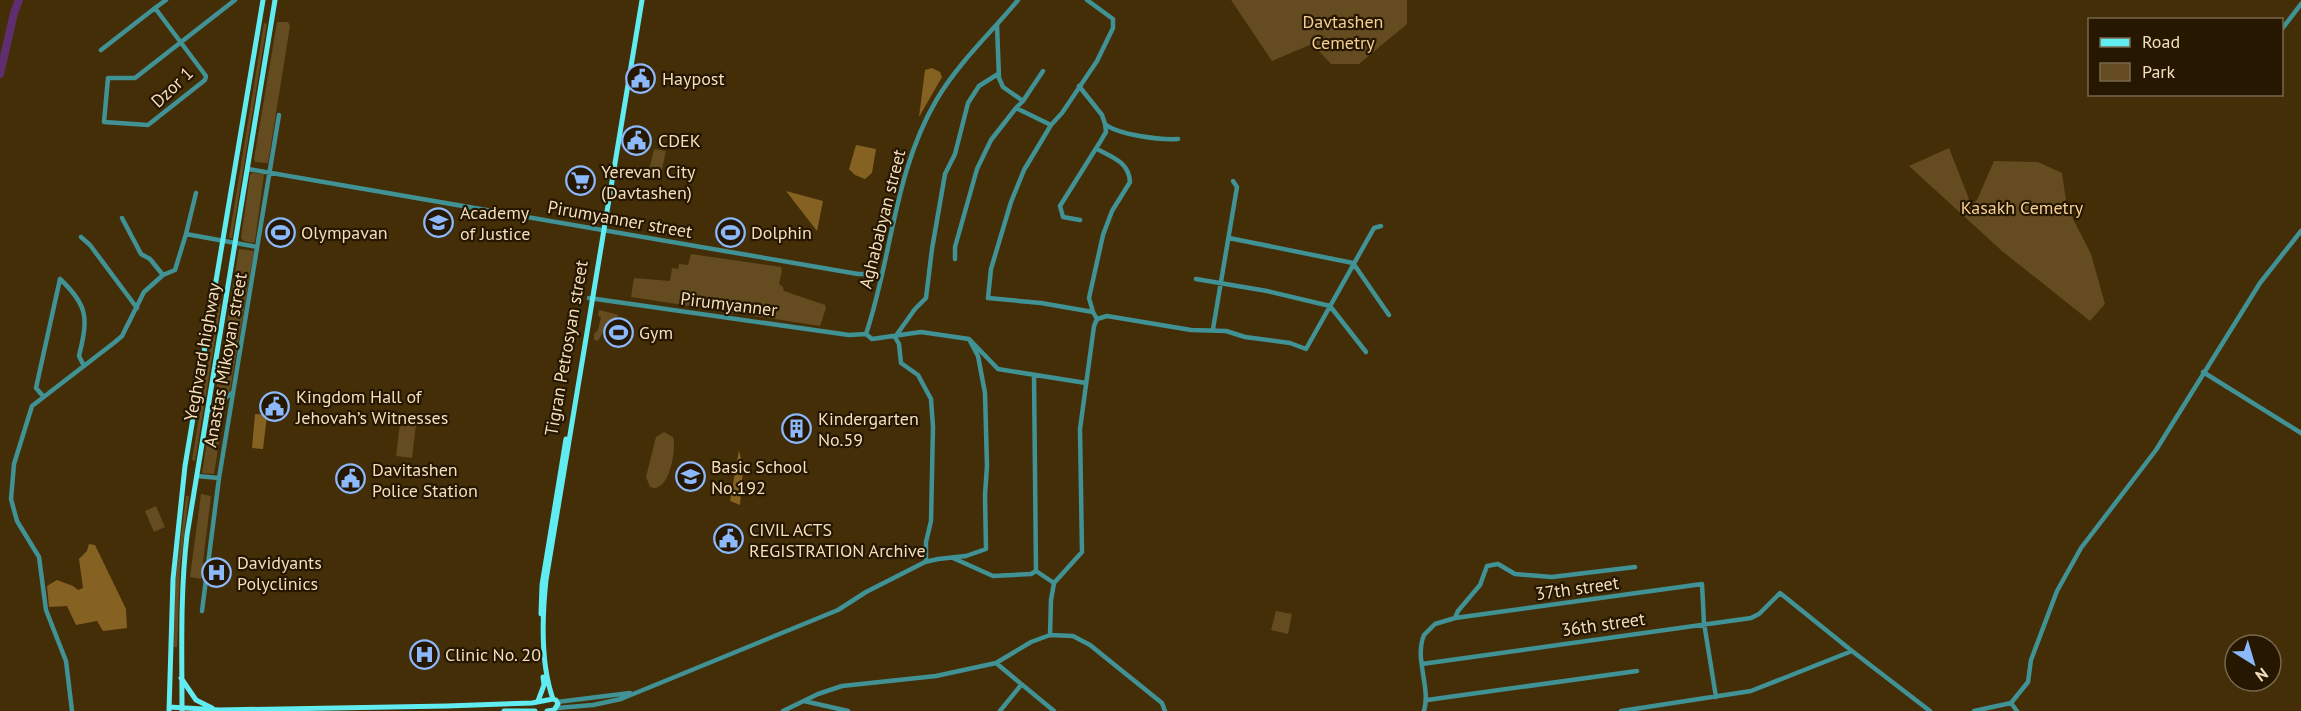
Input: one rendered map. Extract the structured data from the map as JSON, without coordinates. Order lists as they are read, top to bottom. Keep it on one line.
{"streets":{"main road":["Tigran Petrosyan street","Yeghvard highway"],"street":["Dzor 1","Pirumyanner street","Aghababyan street","Pirumyanner","Anastas Mikoyan street","37th street","36th street"]},"crossings":[["Pirumyanner street","Aghababyan street"],["Pirumyanner street","Tigran Petrosyan street"],["Pirumyanner street","Yeghvard highway"],["Pirumyanner street","Anastas Mikoyan street"],["Aghababyan street","Pirumyanner"],["Pirumyanner","Tigran Petrosyan street"],["37th street","36th street"]],"parks":["Davtashen Cemetry","Kasakh Cemetry"],"places":{"public building":["Haypost","CDEK","Kingdom Hall of Jehovah’s Witnesses","Davitashen Police Station","CIVIL ACTS REGISTRATION Archive"],"supermarket":["Yerevan City (Davtashen)"],"school or university":["Academy of Justice","Basic School No.192"],"sports":["Olympavan","Dolphin","Gym"],"building":["Kindergarten No.59"],"hospital":["Davidyants Polyclinics","Clinic No. 20"]},"legend":["Road","Park"],"north":"bottom right"}
